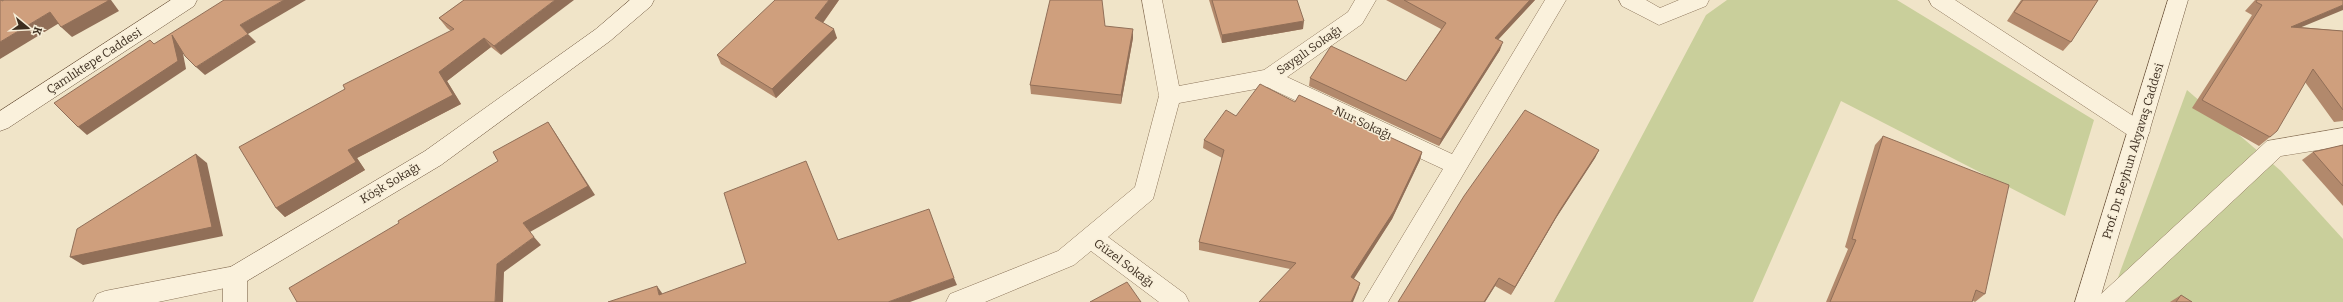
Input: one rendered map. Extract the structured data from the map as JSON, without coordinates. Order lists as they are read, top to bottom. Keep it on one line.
{"streets":{"street":["Saygılı Sokağı","Çamlıktepe Caddesi","Nur Sokağı","Prof. Dr. Beyhun Akyavaş Caddesi","Köşk Sokağı","Güzel Sokağı"]},"crossings":[["Saygılı Sokağı","Nur Sokağı"]],"north":"right"}
